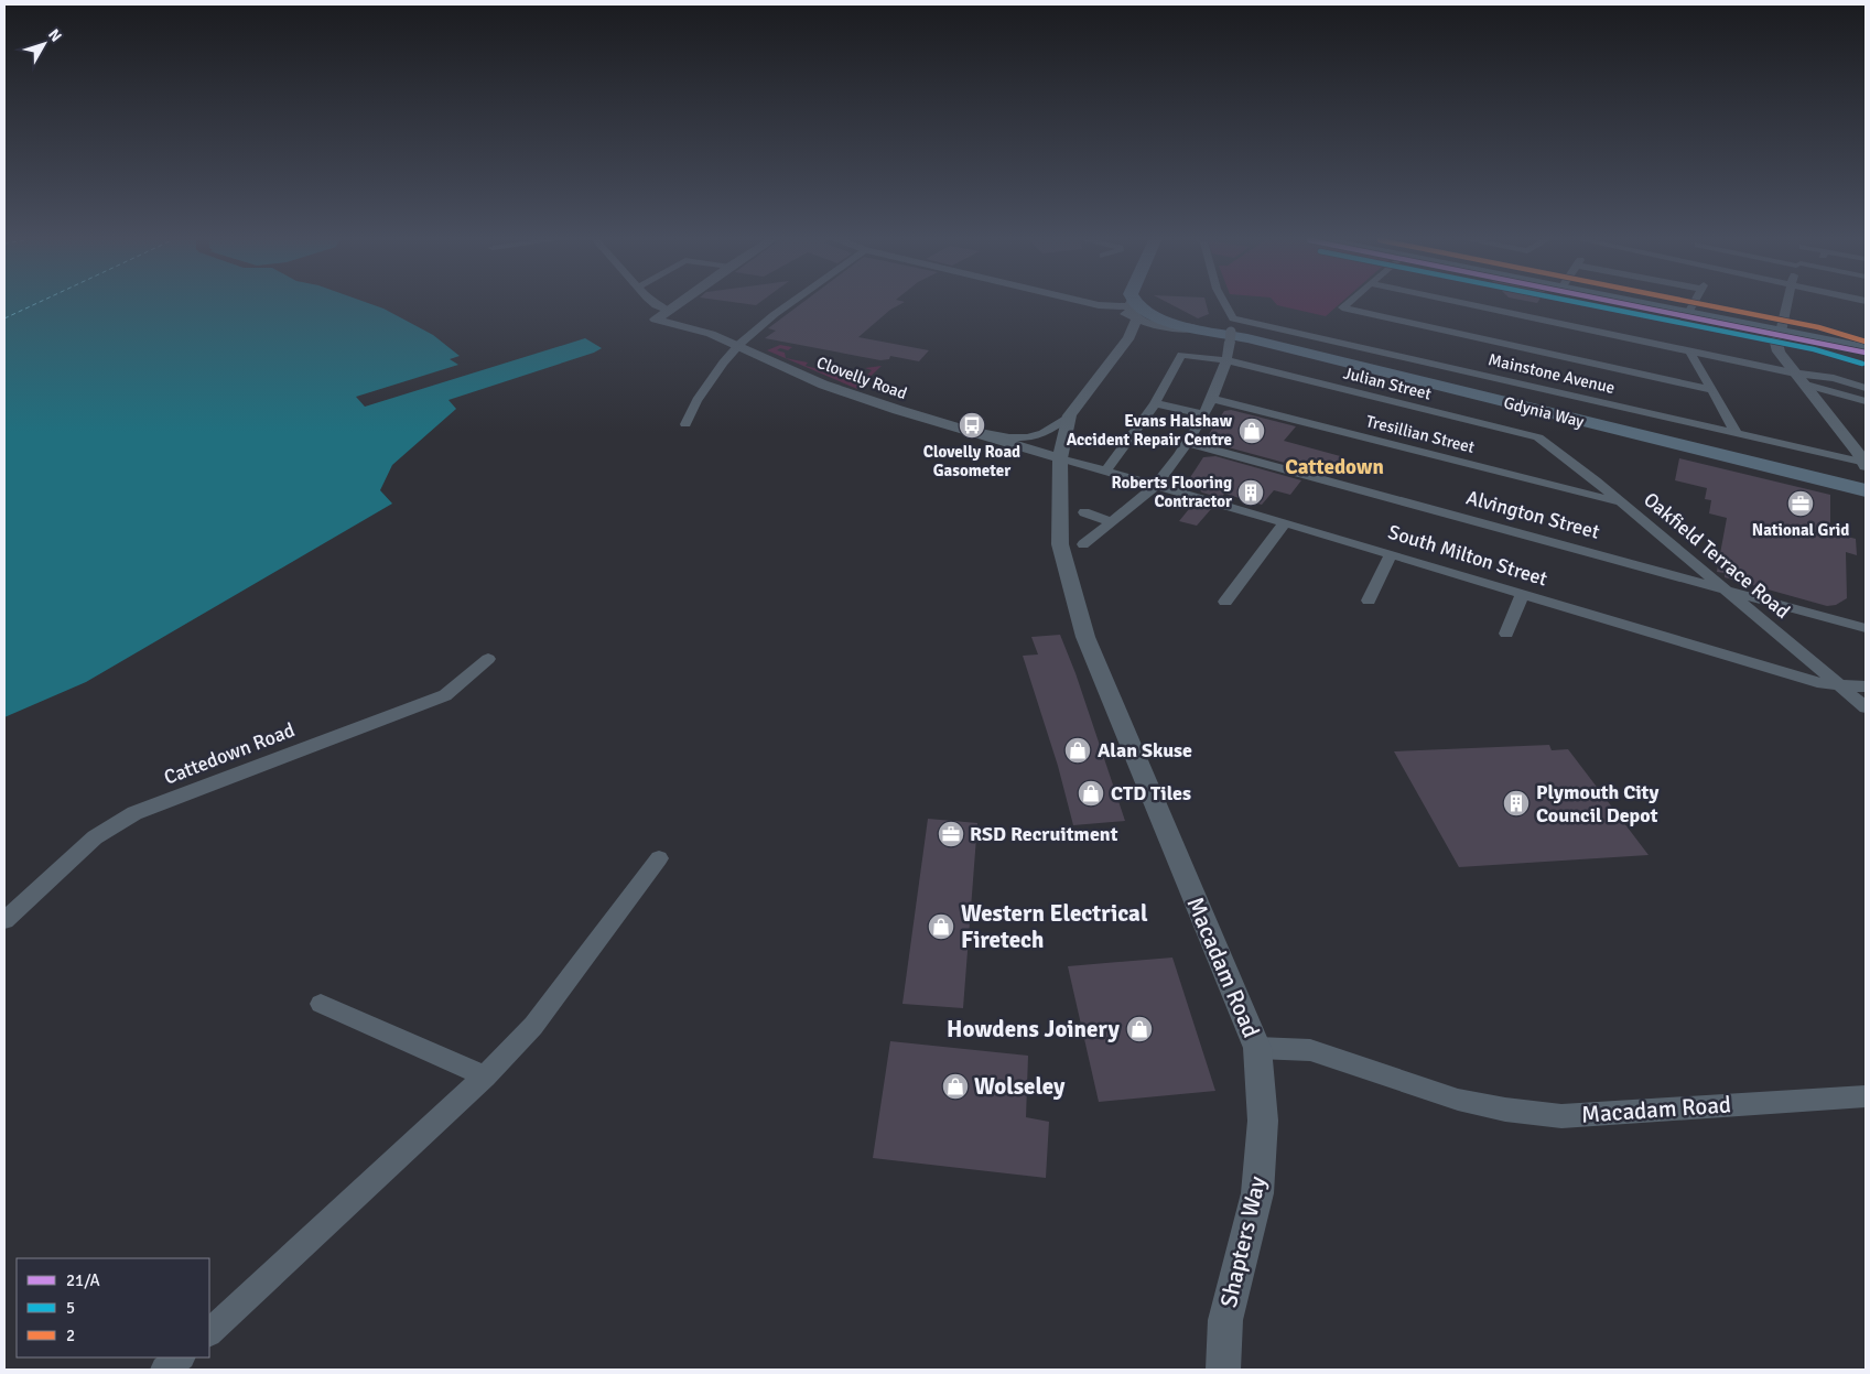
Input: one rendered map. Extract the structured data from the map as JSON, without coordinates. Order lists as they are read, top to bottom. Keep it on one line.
{"streets":{"main road":["Gdynia Way"],"street":["Mainstone Avenue","Clovelly Road","Julian Street","Tresillian Street","Alvington Street","South Milton Street","Oakfield Terrace Road","Cattedown Road","Macadam Road","Shapters Way"]},"crossings":[["Mainstone Avenue","Gdynia Way"],["Clovelly Road","South Milton Street"],["Clovelly Road","Macadam Road"],["Julian Street","Oakfield Terrace Road"],["Tresillian Street","Oakfield Terrace Road"],["Alvington Street","Oakfield Terrace Road"],["South Milton Street","Oakfield Terrace Road"],["South Milton Street","Macadam Road"],["Macadam Road","Shapters Way"]],"districts":["Cattedown"],"places":{"bus stop":["Clovelly Road Gasometer"],"shop":["Evans Halshaw Accident Repair Centre","Alan Skuse","CTD Tiles","Western Electrical Firetech","Howdens Joinery","Wolseley"],"building":["Roberts Flooring Contractor","Plymouth City Council Depot"],"office":["National Grid","RSD Recruitment"]},"lines":["transit line 21/A","transit line 5","transit line 2"],"legend":["21/A","5","2"],"north":"top right"}
